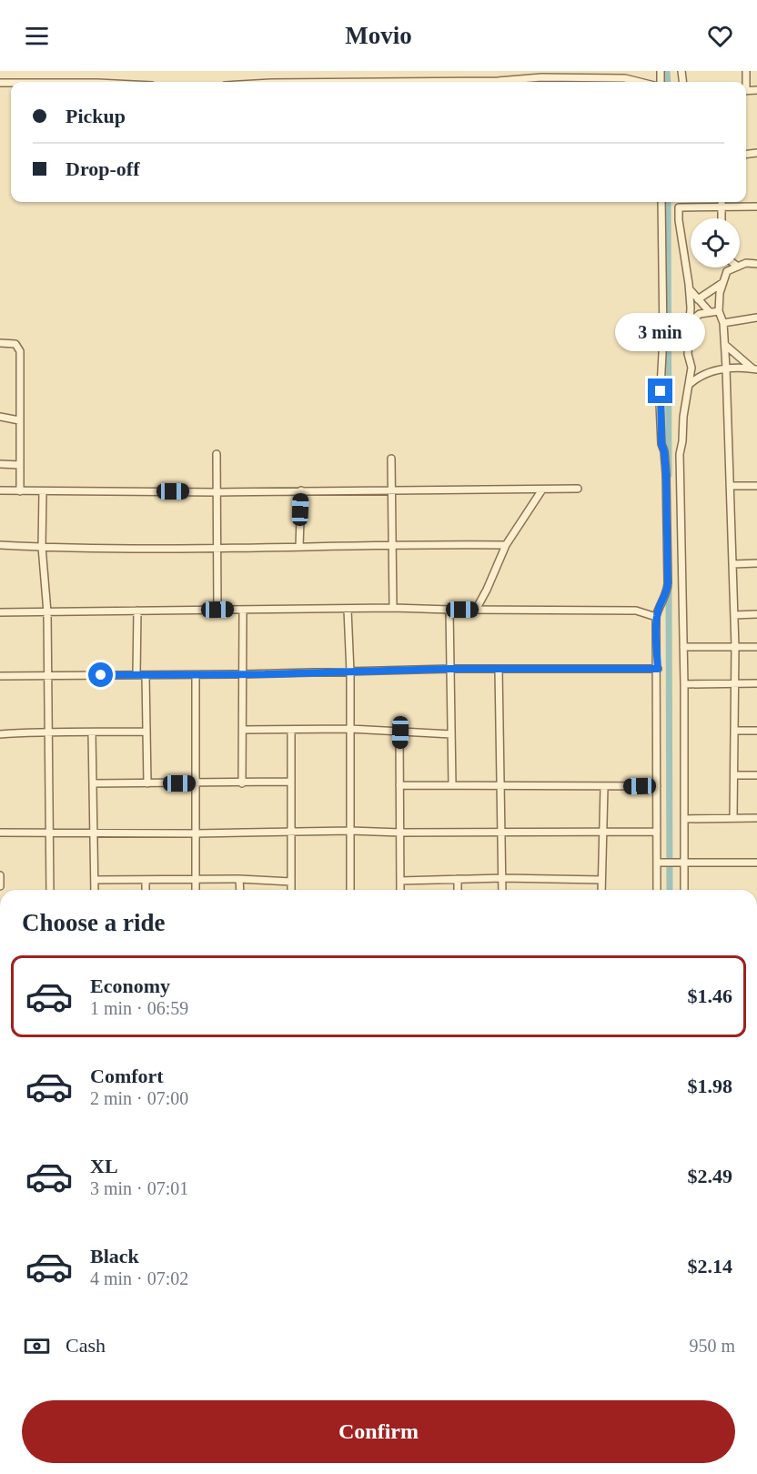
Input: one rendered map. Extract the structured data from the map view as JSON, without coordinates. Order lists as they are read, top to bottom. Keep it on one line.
{"page":{"header":"Movio","banner":["Pickup","Drop-off"],"bubble":"3 min","heading":"Choose a ride","list":[{"name":"Economy","note":"1 min · 06:59","value":"$1.46"},{"name":"Comfort","note":"2 min · 07:00","value":"$1.98"},{"name":"XL","note":"3 min · 07:01","value":"$2.49"},{"name":"Black","note":"4 min · 07:02","value":"$2.14"}],"pay":["Cash","950 m"],"buttons":"Confirm"}}
